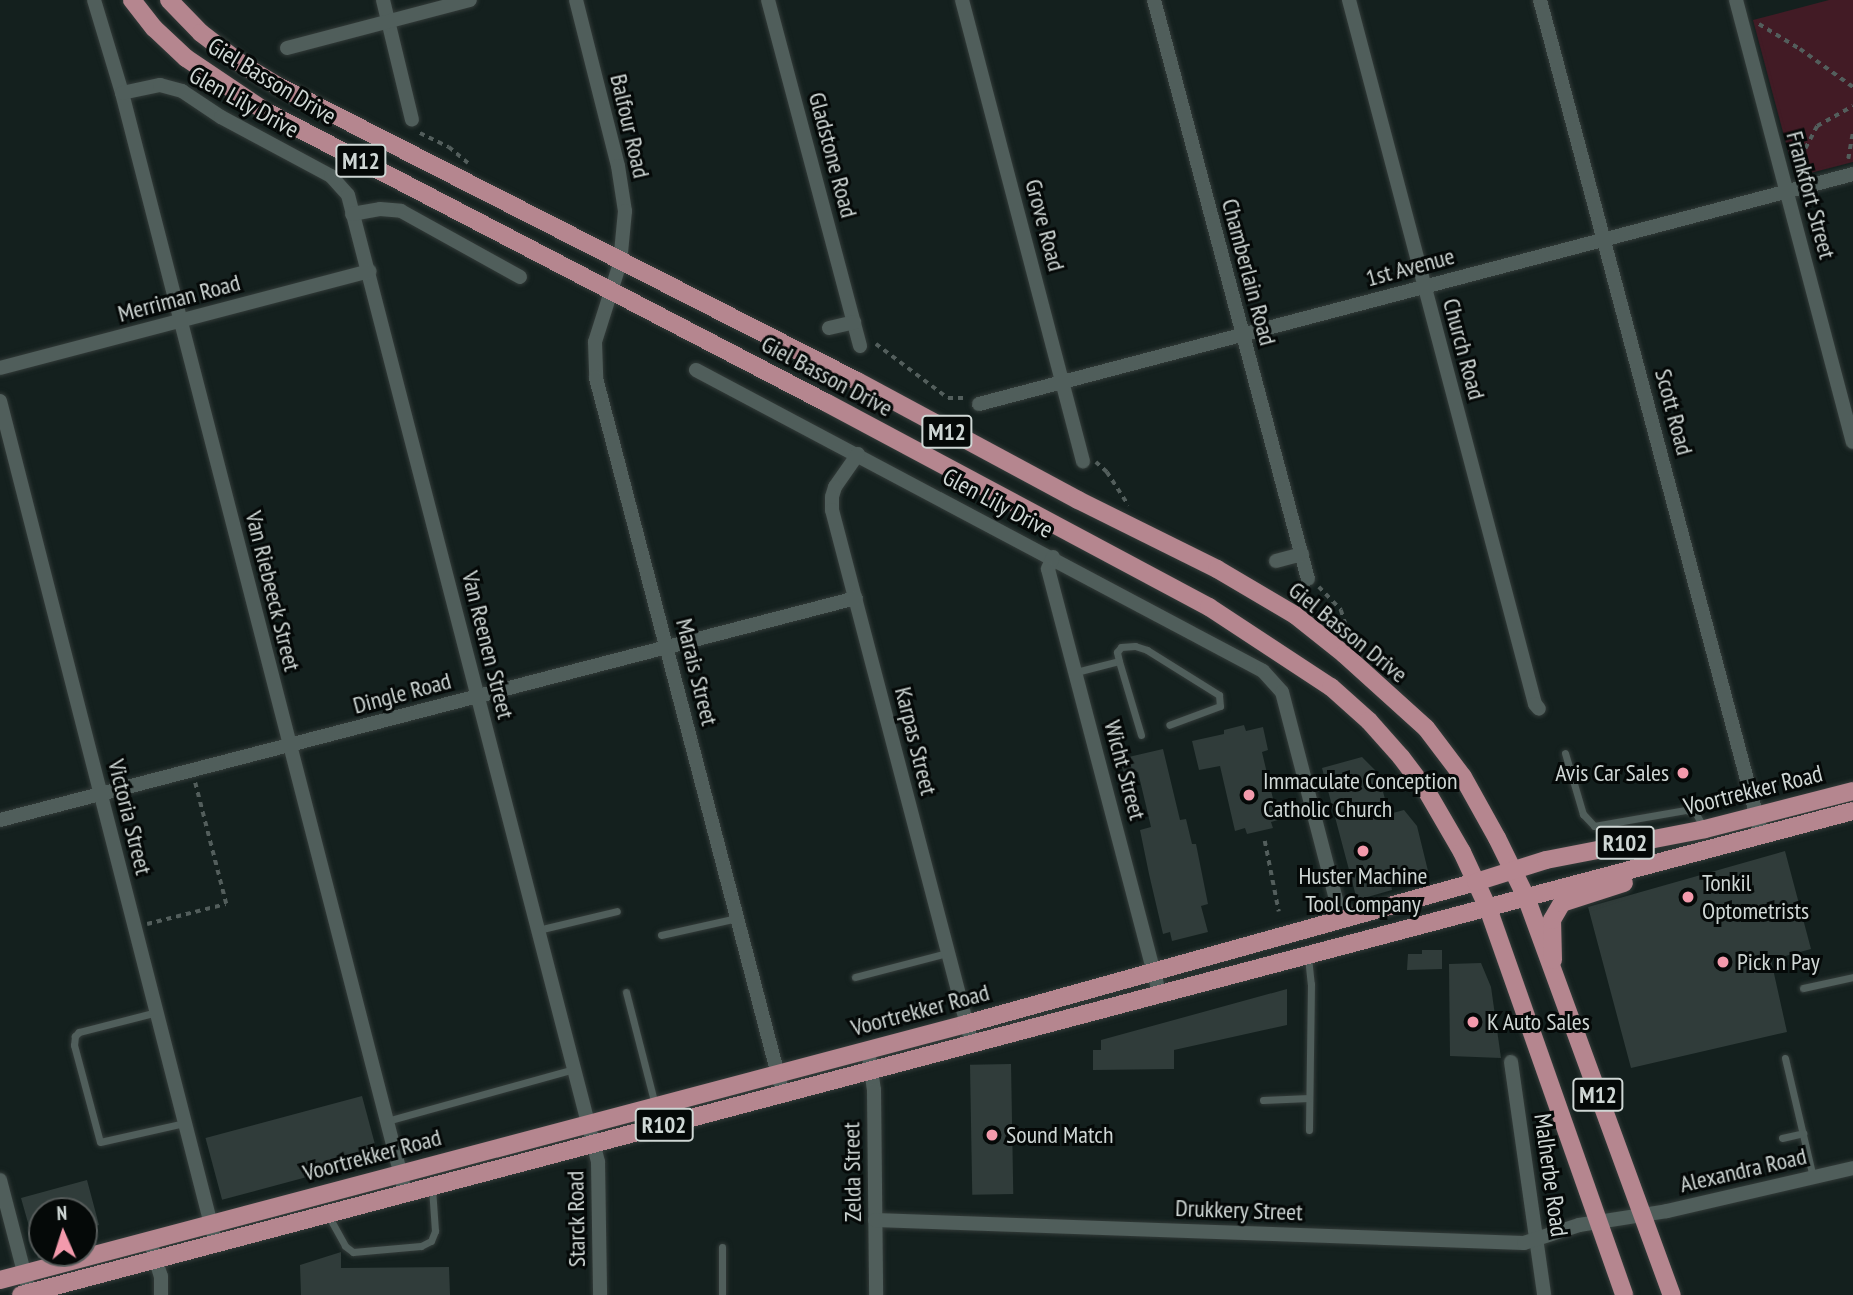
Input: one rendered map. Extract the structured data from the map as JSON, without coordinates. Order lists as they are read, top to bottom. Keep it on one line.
{"streets":{"main road":["Giel Basson Drive","M12","Voortrekker Road","R102"],"street":["Glen Lily Drive","Balfour Road","Gladstone Road","Frankfort Street","Grove Road","1st Avenue","Chamberlain Road","Merriman Road","Church Road","Scott Road","Van Riebeeck Street","Van Reenen Street","Marais Street","Dingle Road","Karpas Street","Wicht Street","Victoria Street","Alexandra Road","Zelda Street","Malherbe Road","Drukkery Street","Starck Road"]},"crossings":[["Giel Basson Drive","Balfour Road"],["Giel Basson Drive","M12"],["Giel Basson Drive","Marais Street"],["Giel Basson Drive","Voortrekker Road"],["Glen Lily Drive","Van Riebeeck Street"],["Glen Lily Drive","Van Reenen Street"],["Glen Lily Drive","Karpas Street"],["Glen Lily Drive","Wicht Street"],["Glen Lily Drive","Voortrekker Road"],["Balfour Road","Marais Street"],["M12","Voortrekker Road"],["M12","Alexandra Road"],["M12","Drukkery Street"],["Frankfort Street","1st Avenue"],["Grove Road","1st Avenue"],["1st Avenue","Chamberlain Road"],["1st Avenue","Church Road"],["1st Avenue","Scott Road"],["Merriman Road","Van Riebeeck Street"],["Merriman Road","Van Reenen Street"],["Scott Road","Voortrekker Road"],["Van Riebeeck Street","Dingle Road"],["Van Riebeeck Street","Voortrekker Road"],["Van Reenen Street","Dingle Road"],["Van Reenen Street","Voortrekker Road"],["Van Reenen Street","Starck Road"],["Marais Street","Dingle Road"],["Marais Street","Voortrekker Road"],["Dingle Road","Karpas Street"],["Dingle Road","Victoria Street"],["Karpas Street","Voortrekker Road"],["Wicht Street","Voortrekker Road"],["Voortrekker Road","Victoria Street"],["Voortrekker Road","Zelda Street"],["Voortrekker Road","Starck Road"],["Alexandra Road","Drukkery Street"],["Zelda Street","Drukkery Street"],["Malherbe Road","Drukkery Street"]],"places":["Avis Car Sales","Immaculate Conception Catholic Church","Huster Machine Tool Company","Tonkil Optometrists","Pick n Pay","K Auto Sales","Sound Match"],"north":"top"}
